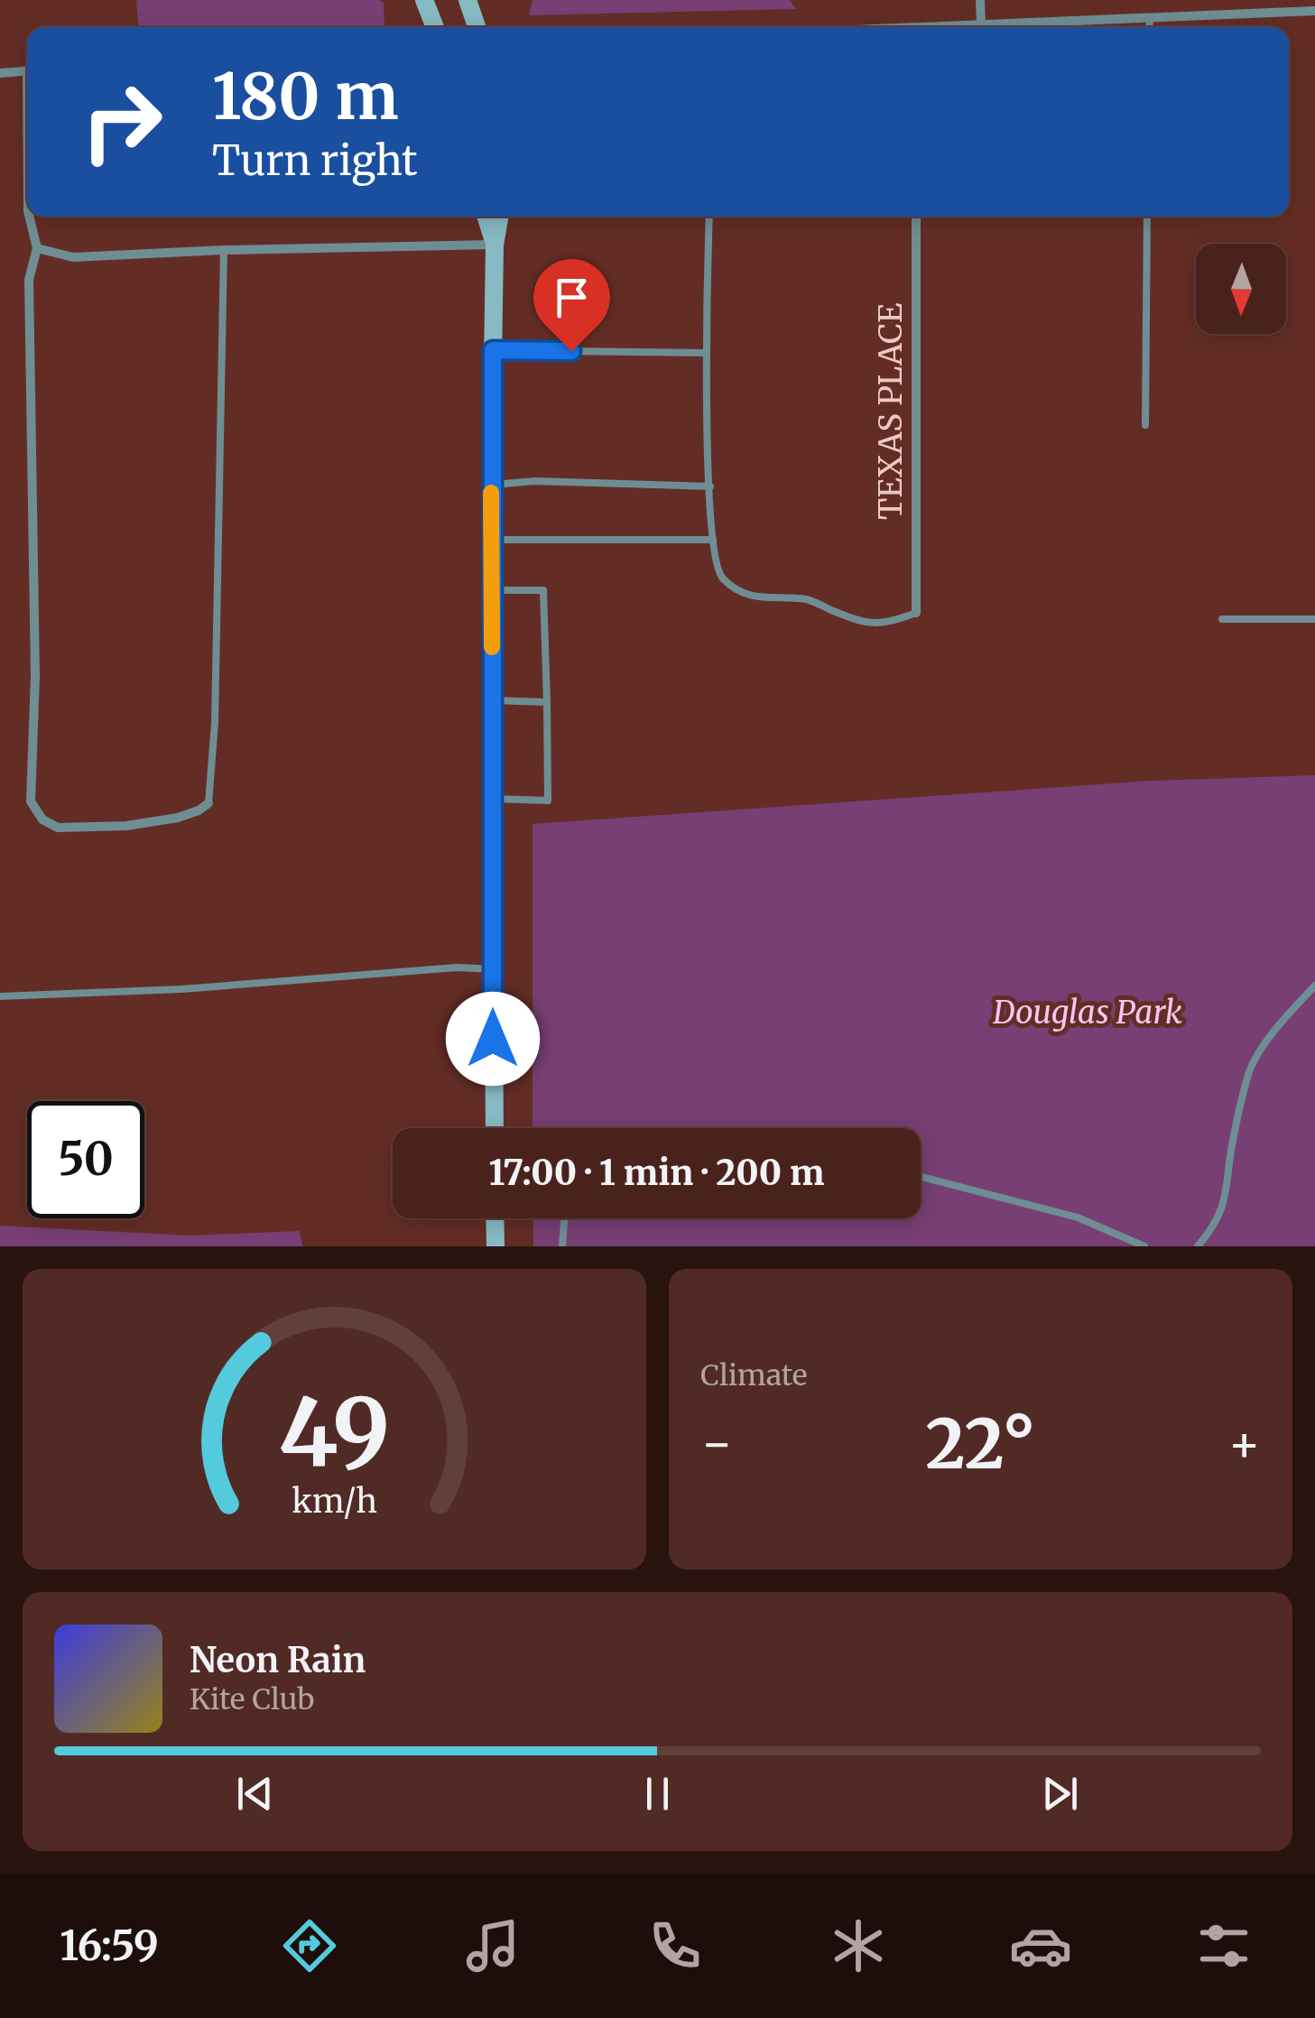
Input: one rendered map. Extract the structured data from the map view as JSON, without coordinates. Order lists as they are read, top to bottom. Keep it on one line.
{"streets":{"street":["TEXAS PLACE"]},"parks":["Douglas Park"],"north":"bottom","page":{"turn":["180 m","Turn right"],"limit":"50","trip":"17:00 · 1 min · 200 m","tile":"Climate","heat":["−","22°","+"],"song":["Neon Rain","Kite Club"],"tabs":"16:59","gauge":["49","km/h"]}}
